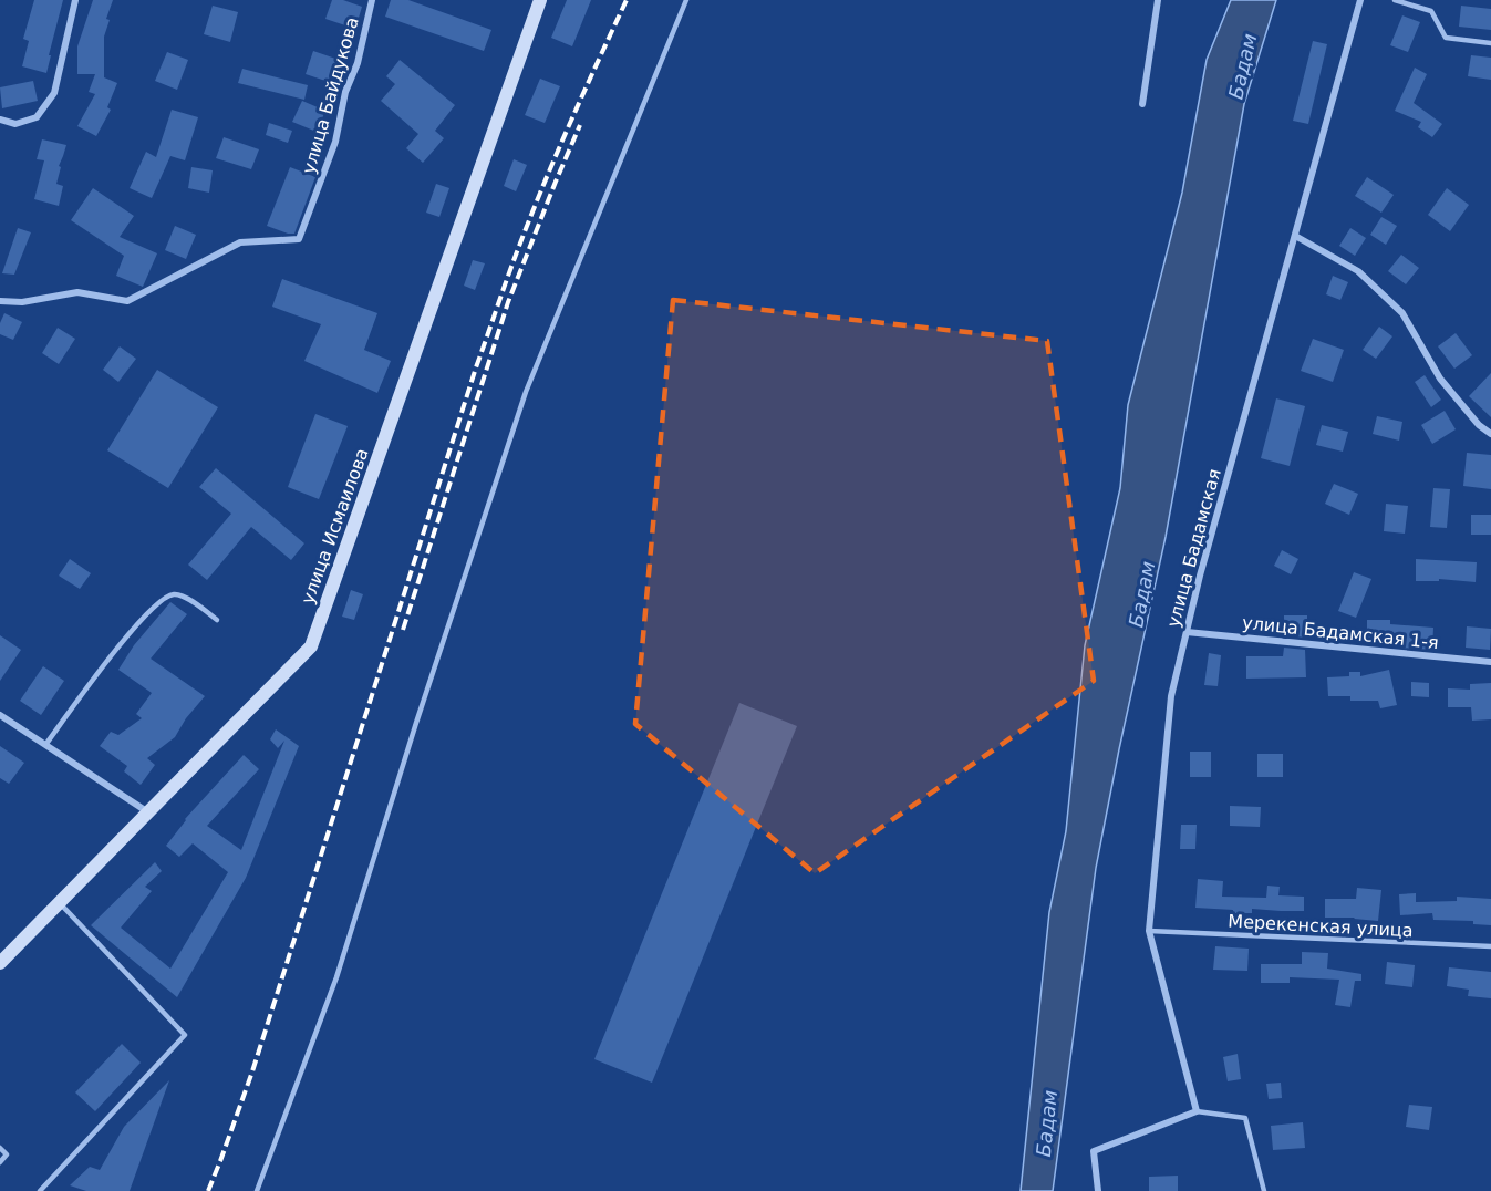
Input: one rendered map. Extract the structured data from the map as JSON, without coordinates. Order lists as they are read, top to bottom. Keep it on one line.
{"streets":{"main road":["улица Исмаилова"],"street":["улица Байдукова","улица Бадамская","улица Бадамская 1-я"],"lane":["Мерекенская улица"]},"crossings":[["улица Бадамская","улица Бадамская 1-я"],["улица Бадамская","Мерекенская улица"]],"water":["Бадам"]}
